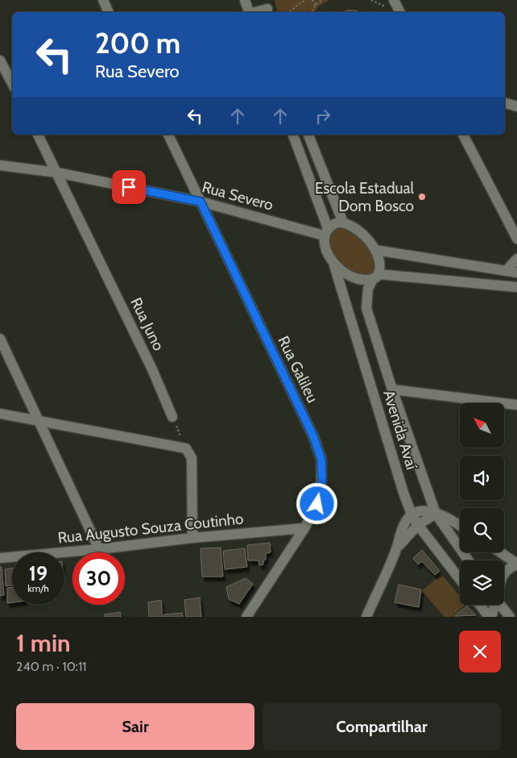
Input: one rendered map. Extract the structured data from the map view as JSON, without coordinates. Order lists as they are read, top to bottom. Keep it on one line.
{"streets":{"street":["Rua Severo","Rua Juno","Rua Galileu","Avenida Avaí","Rua Augusto Souza Coutinho"]},"crossings":[["Rua Severo","Rua Juno"],["Rua Severo","Rua Galileu"],["Rua Severo","Avenida Avaí"],["Rua Galileu","Rua Augusto Souza Coutinho"]],"places":["Escola Estadual Dom Bosco"],"north":"top left","page":{"turn":["200 m","Rua Severo"],"speed":"19 km/h","limit":"30","heading":["1 min","240 m · 10:11"],"buttons":["Sair","Compartilhar"]}}
